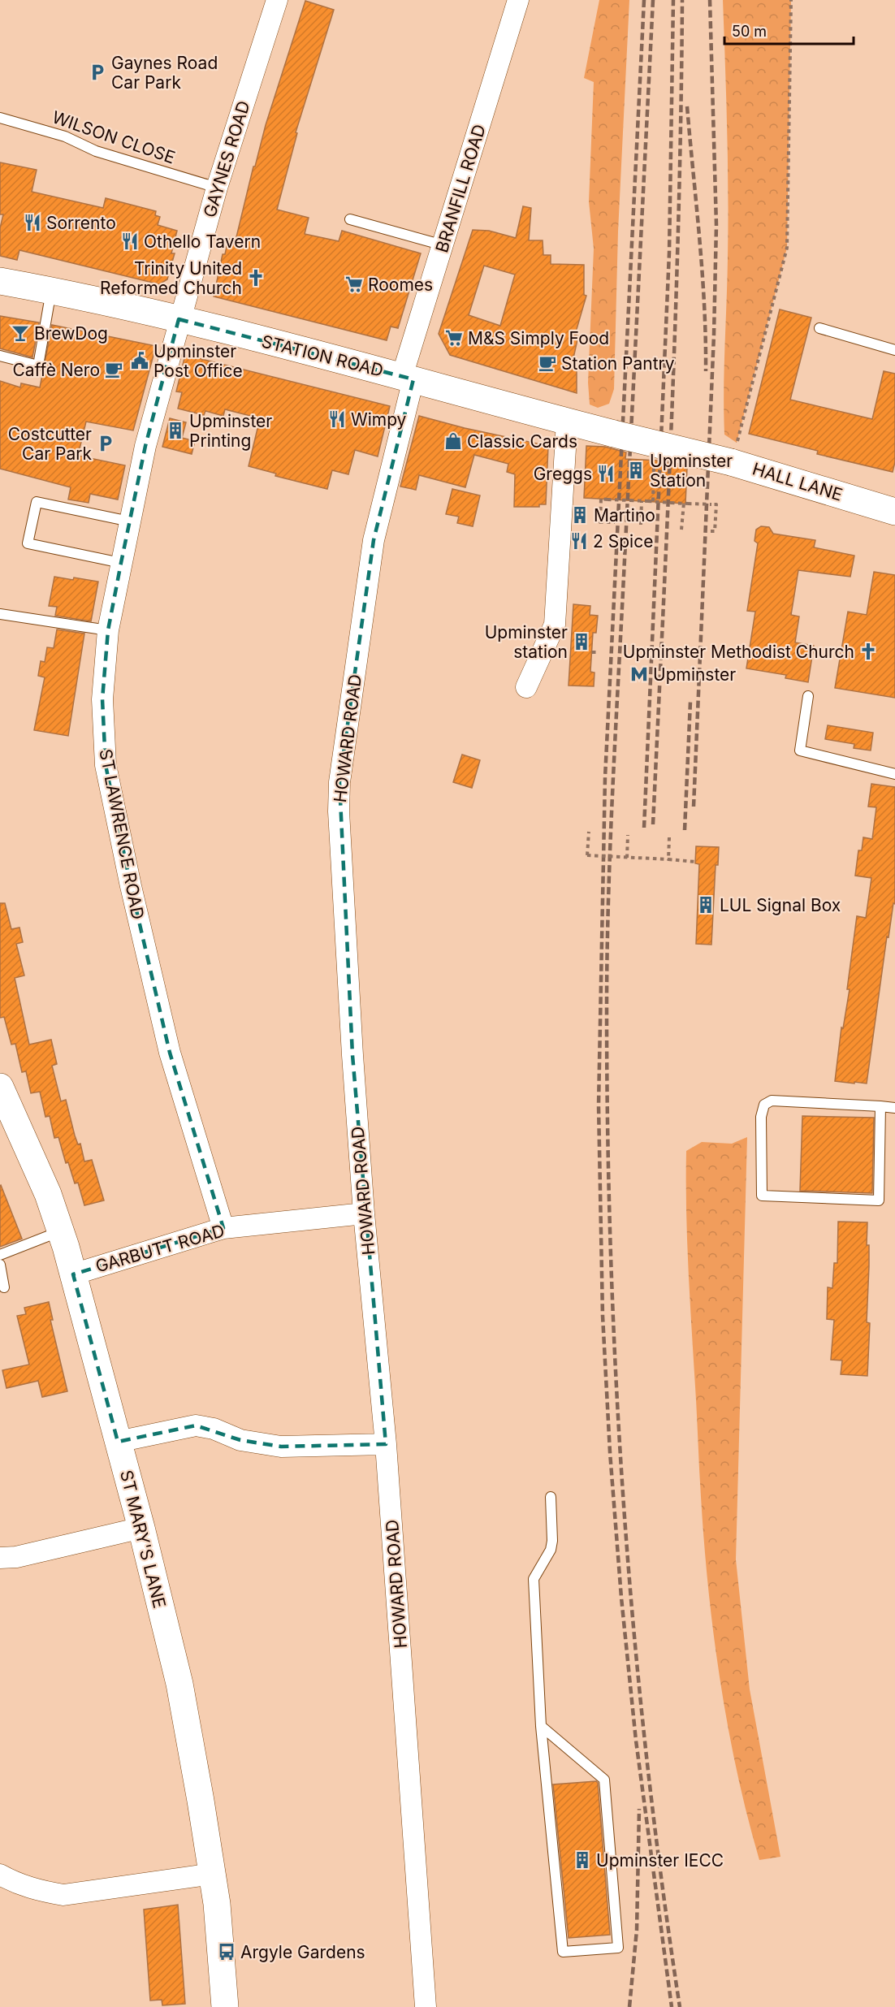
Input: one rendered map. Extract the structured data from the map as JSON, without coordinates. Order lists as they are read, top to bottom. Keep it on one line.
{"streets":{"main road":["STATION ROAD","HALL LANE","ST MARY'S LANE"],"street":["GAYNES ROAD","BRANFILL ROAD","HOWARD ROAD","ST LAWRENCE ROAD","GARBUTT ROAD"],"lane":["WILSON CLOSE"]},"crossings":[["WILSON CLOSE","GAYNES ROAD"],["GAYNES ROAD","STATION ROAD"],["GAYNES ROAD","ST LAWRENCE ROAD"],["BRANFILL ROAD","STATION ROAD"],["BRANFILL ROAD","HOWARD ROAD"],["STATION ROAD","HALL LANE"],["STATION ROAD","HOWARD ROAD"],["STATION ROAD","ST LAWRENCE ROAD"],["HOWARD ROAD","GARBUTT ROAD"],["ST LAWRENCE ROAD","GARBUTT ROAD"],["GARBUTT ROAD","ST MARY'S LANE"]],"places":{"parking":["Gaynes Road Car Park","Costcutter Car Park"],"restaurant":["Sorrento","Othello Tavern","Wimpy","Greggs","2 Spice"],"church":["Trinity United Reformed Church","Upminster Methodist Church"],"supermarket":["Roomes","M&S Simply Food"],"bar":["BrewDog"],"public building":["Upminster Post Office"],"cafe":["Station Pantry","Caffè Nero"],"building":["Upminster Printing","Upminster Station","Martino","Upminster station","LUL Signal Box","Upminster IECC"],"shop":["Classic Cards"],"metro station":["Upminster"],"bus stop":["Argyle Gardens"]},"scale_bar":"50 m"}
